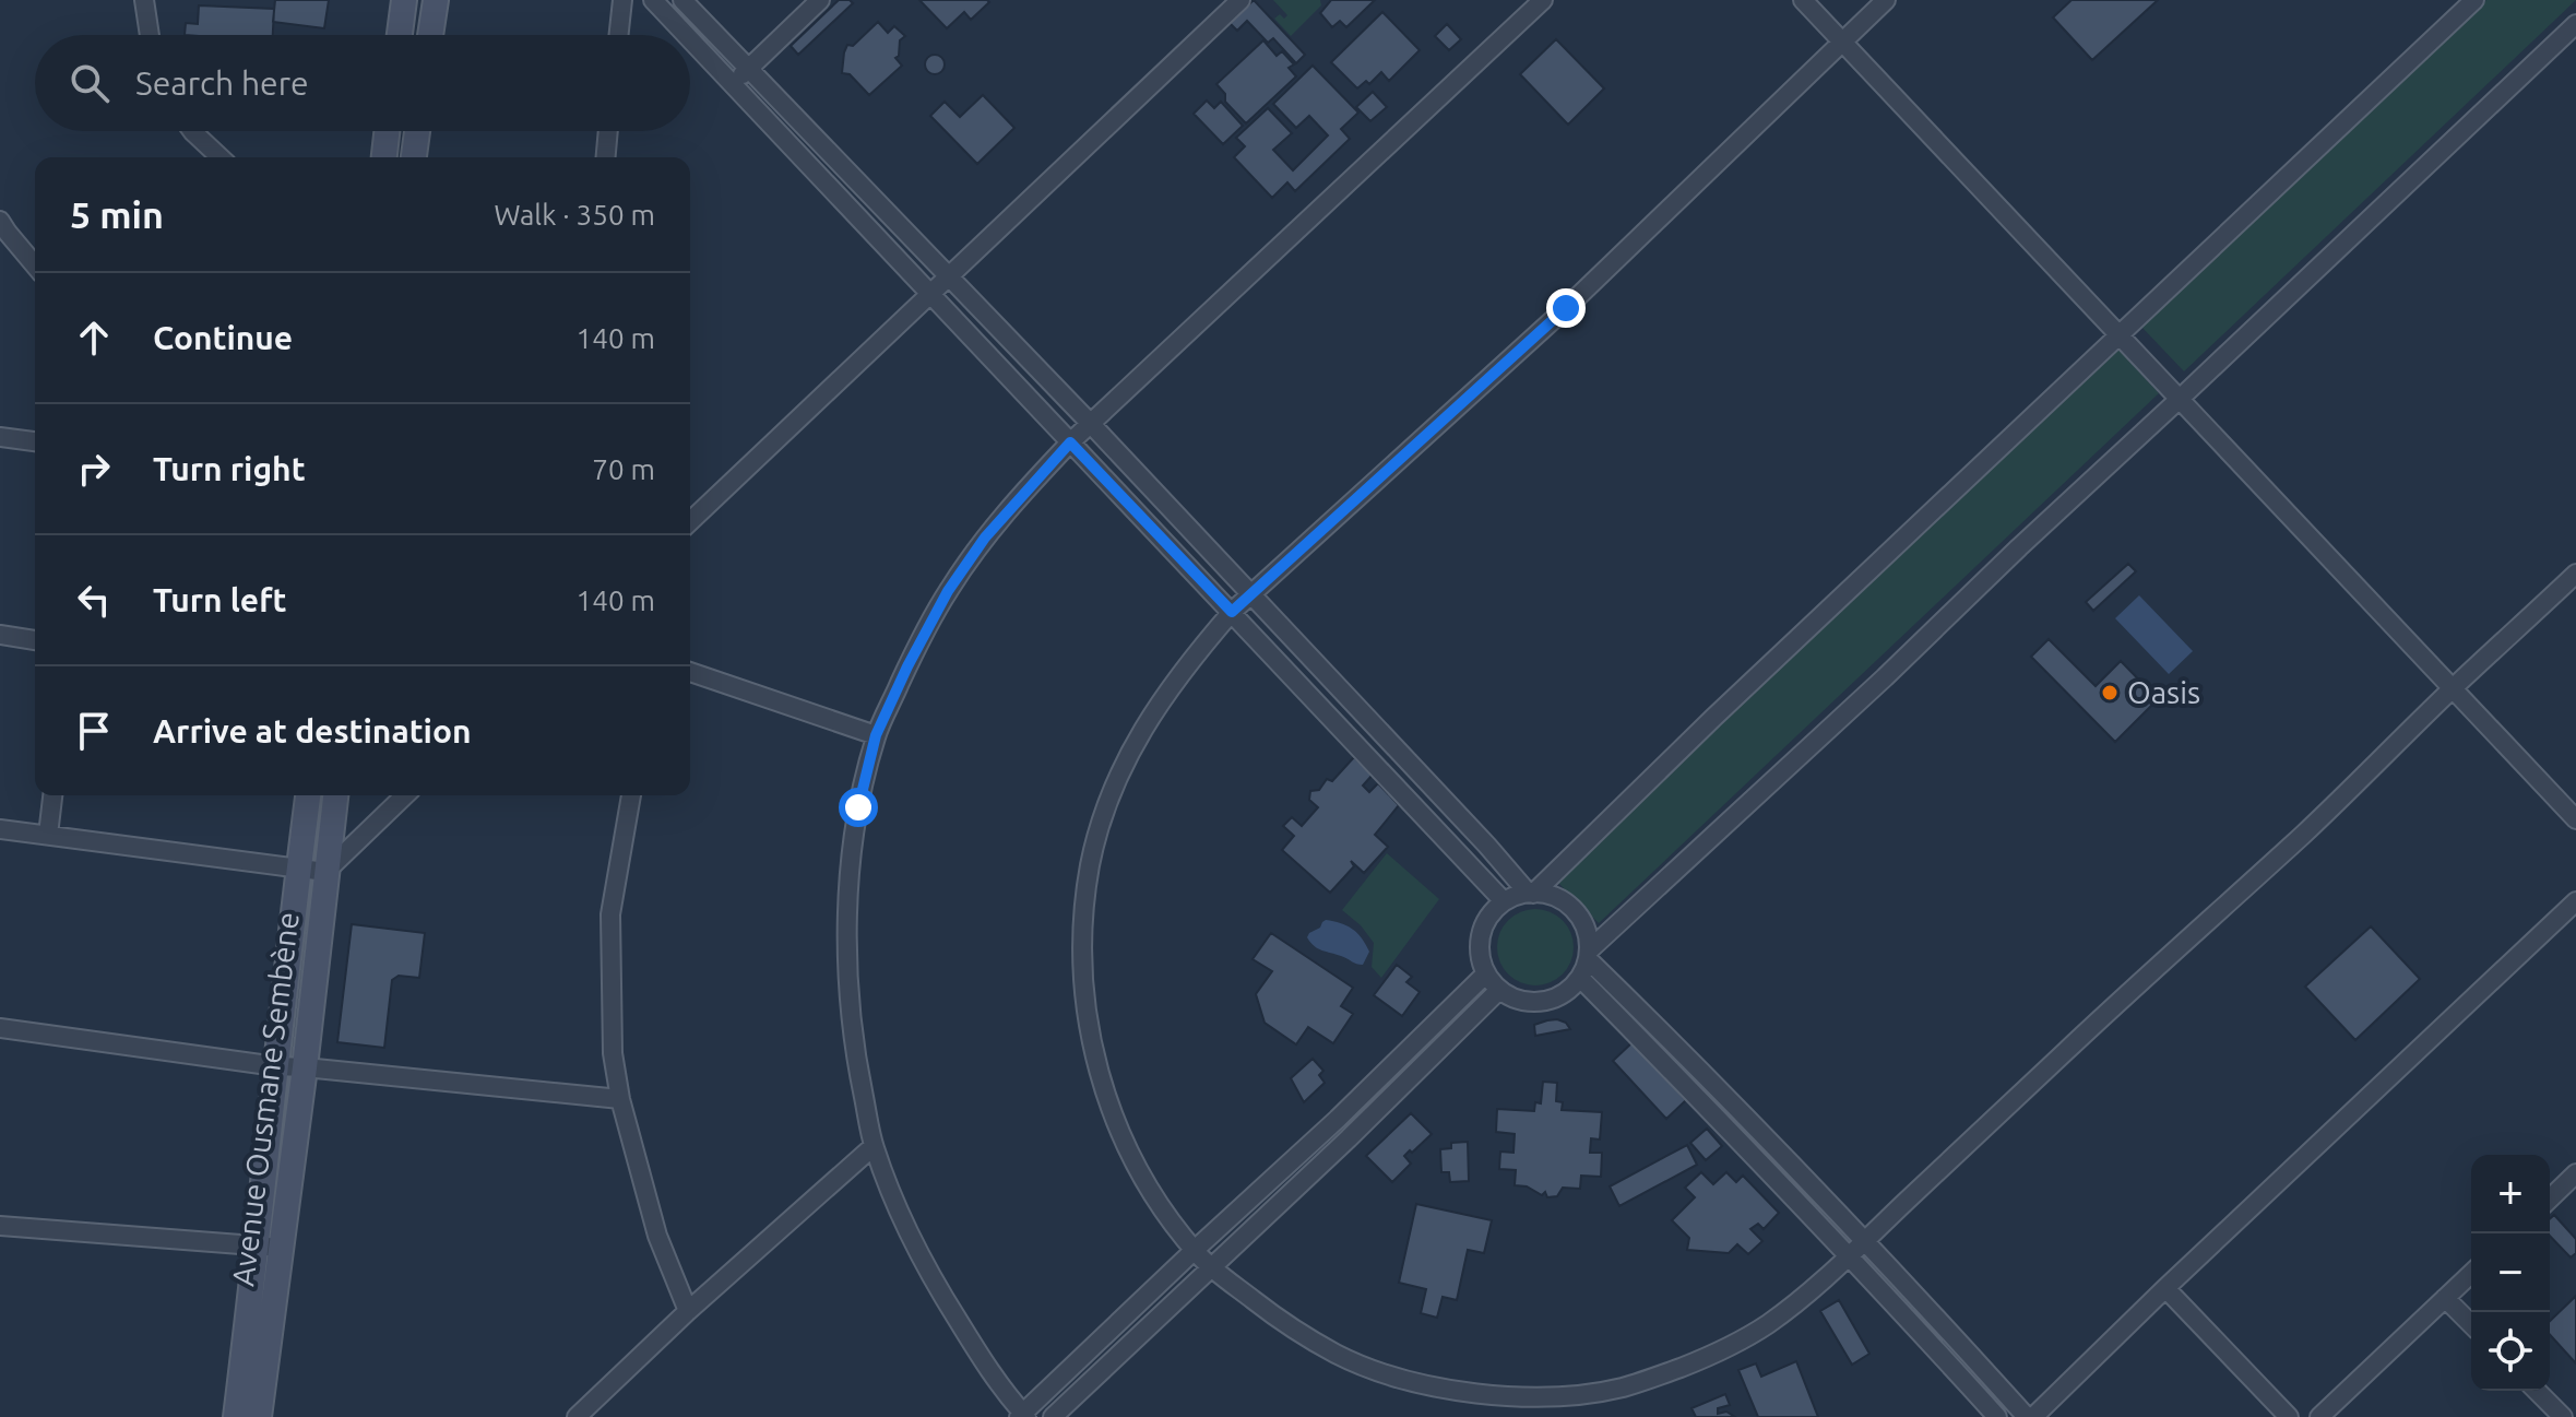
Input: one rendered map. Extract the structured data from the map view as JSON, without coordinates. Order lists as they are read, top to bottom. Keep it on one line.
{"streets":{"main road":["Avenue Ousmane Sembène"]},"places":["Oasis"],"page":{"search":"Search here","heading":["5 min","Walk · 350 m"],"list":[["Continue","140 m"],["Turn right","70 m"],["Turn left","140 m"],"Arrive at destination"],"map_buttons":["+","−"]}}
